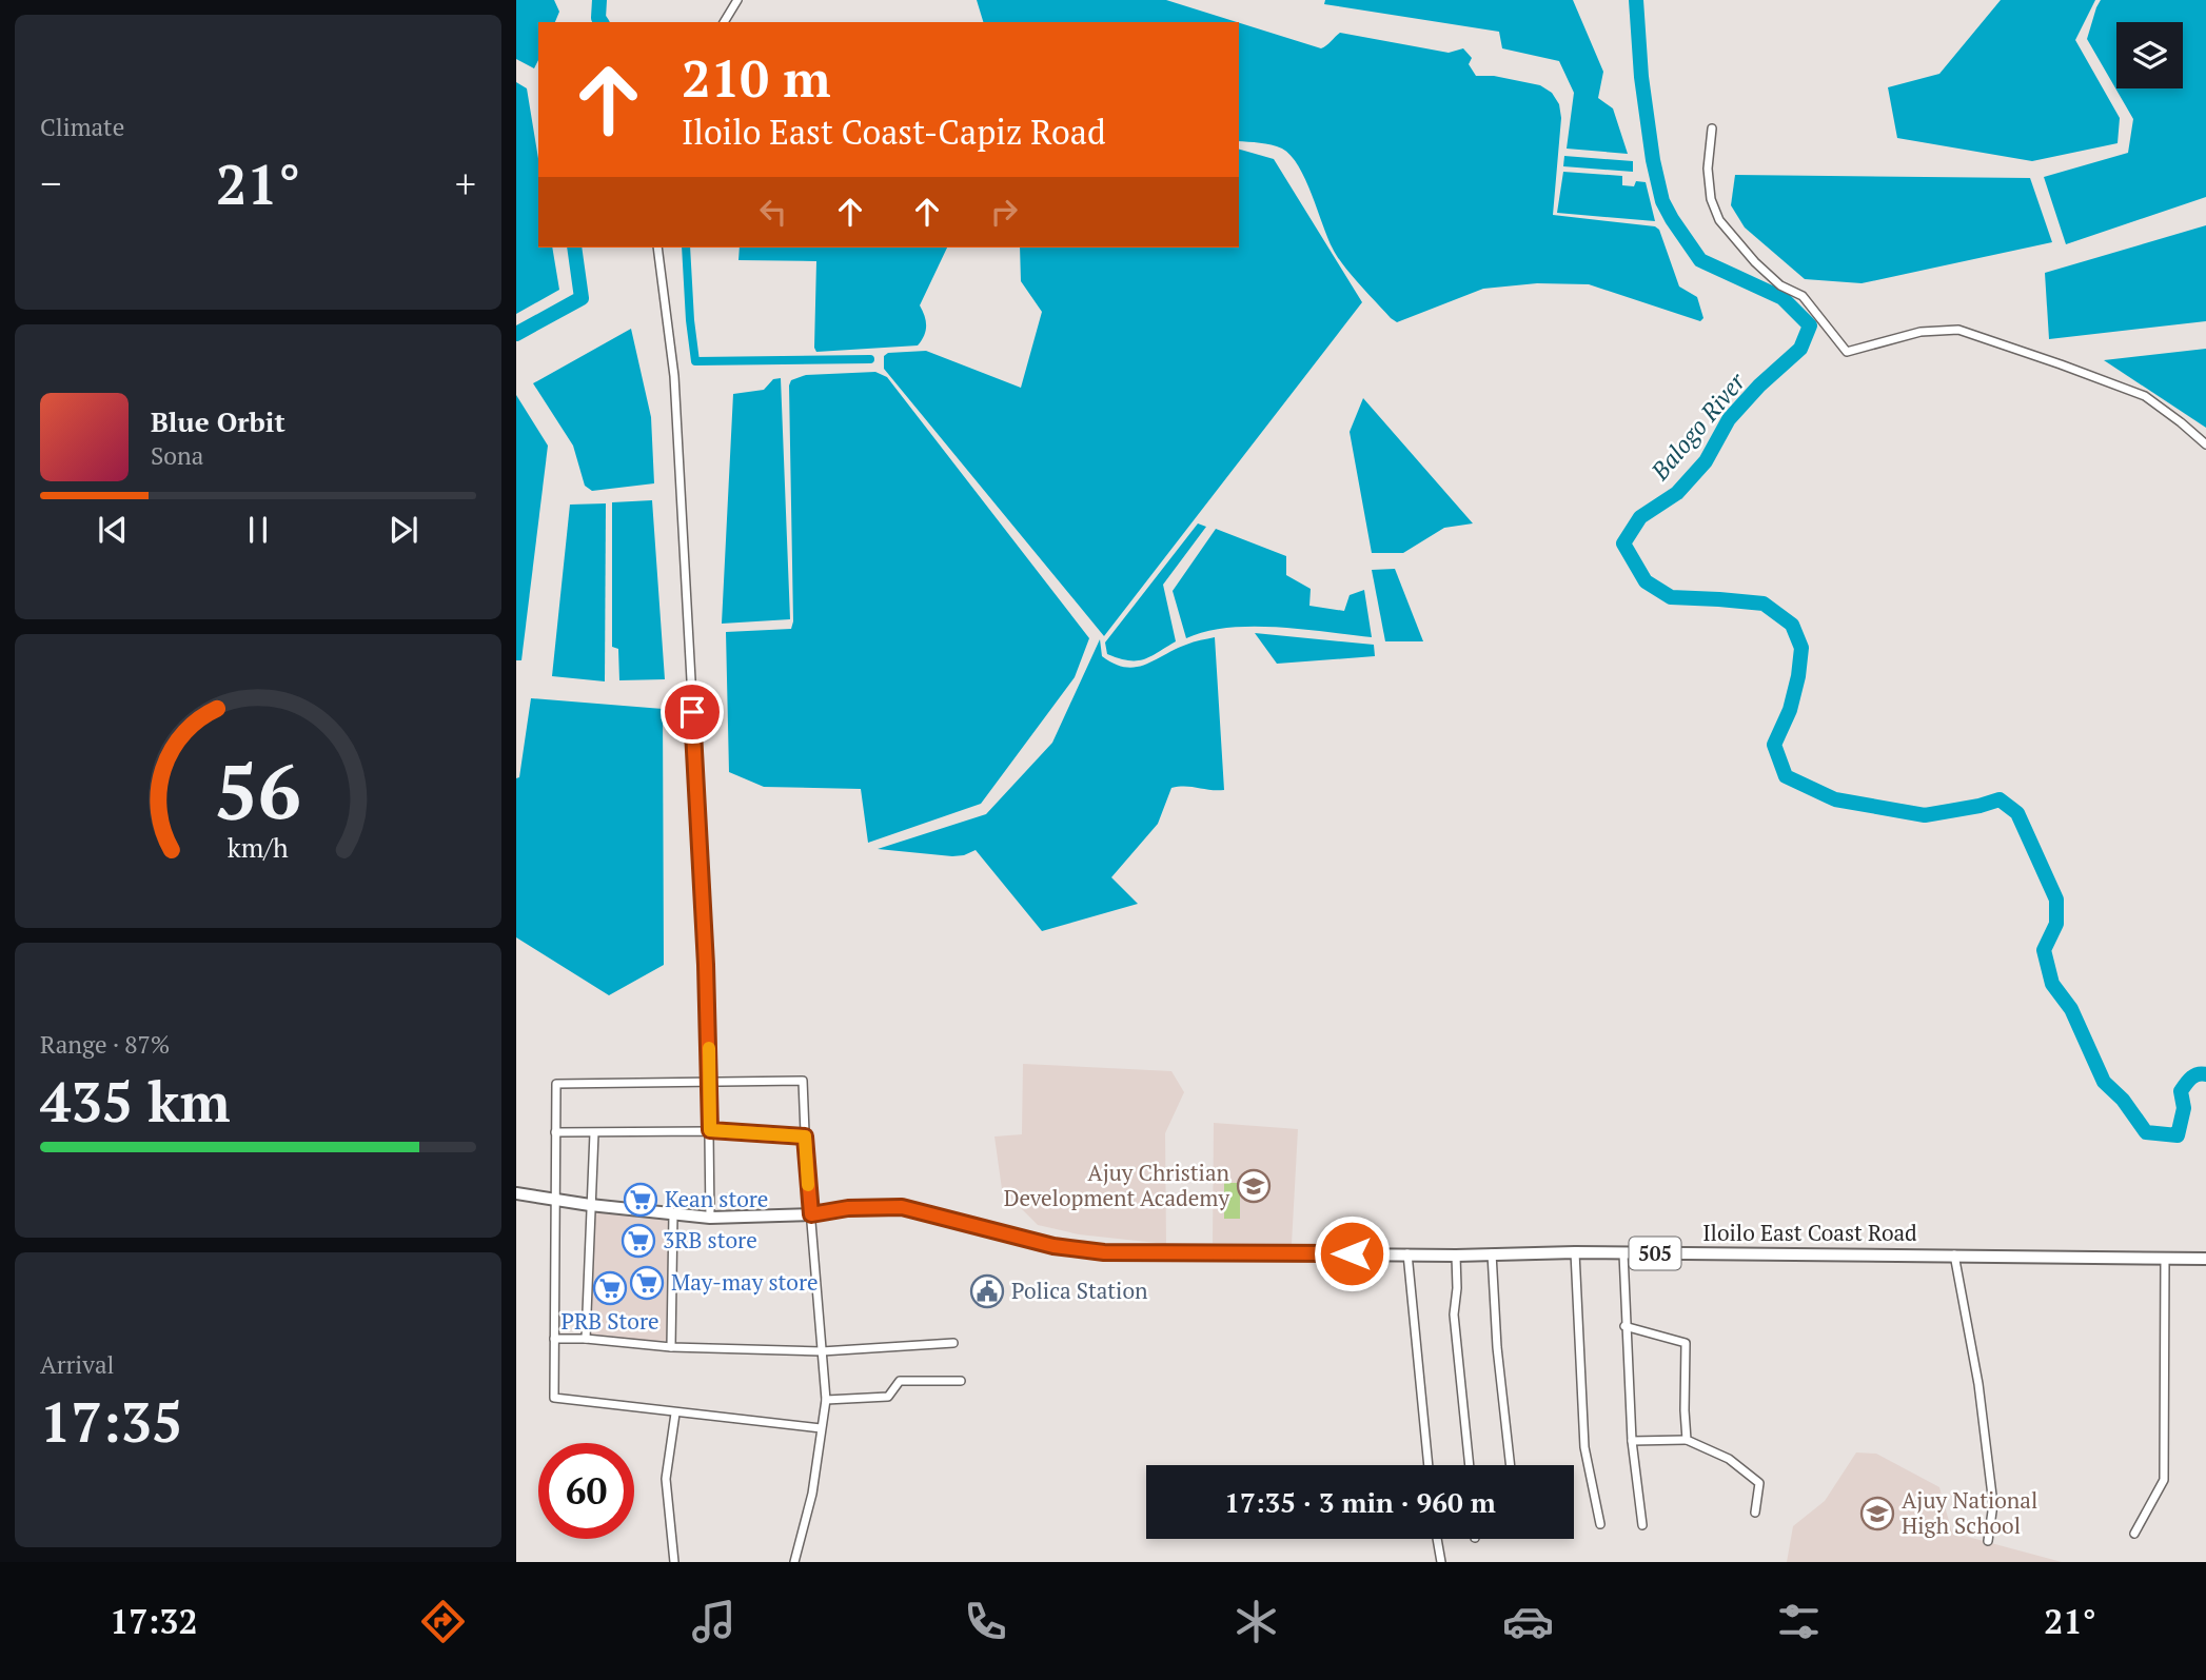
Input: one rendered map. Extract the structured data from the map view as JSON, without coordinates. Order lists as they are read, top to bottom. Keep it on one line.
{"streets":{"main road":["Iloilo East Coast Road","505"]},"crossings":[["Iloilo East Coast Road","505"]],"water":["Balogo River"],"places":{"school or university":["Ajuy Christian Development Academy","Ajuy National High School"],"supermarket":["Kean store","3RB store","May-may store","PRB Store"],"public building":["Polica Station"]},"page":{"tile":["Climate",["Range · 87%","435 km"],["Arrival","17:35"]],"turn":["210 m","Iloilo East Coast-Capiz Road"],"heat":["−","21°","+"],"song":["Blue Orbit","Sona"],"limit":"60","trip":"17:35 · 3 min · 960 m","tabs":["17:32","21°"],"gauge":["56","km/h"]}}
